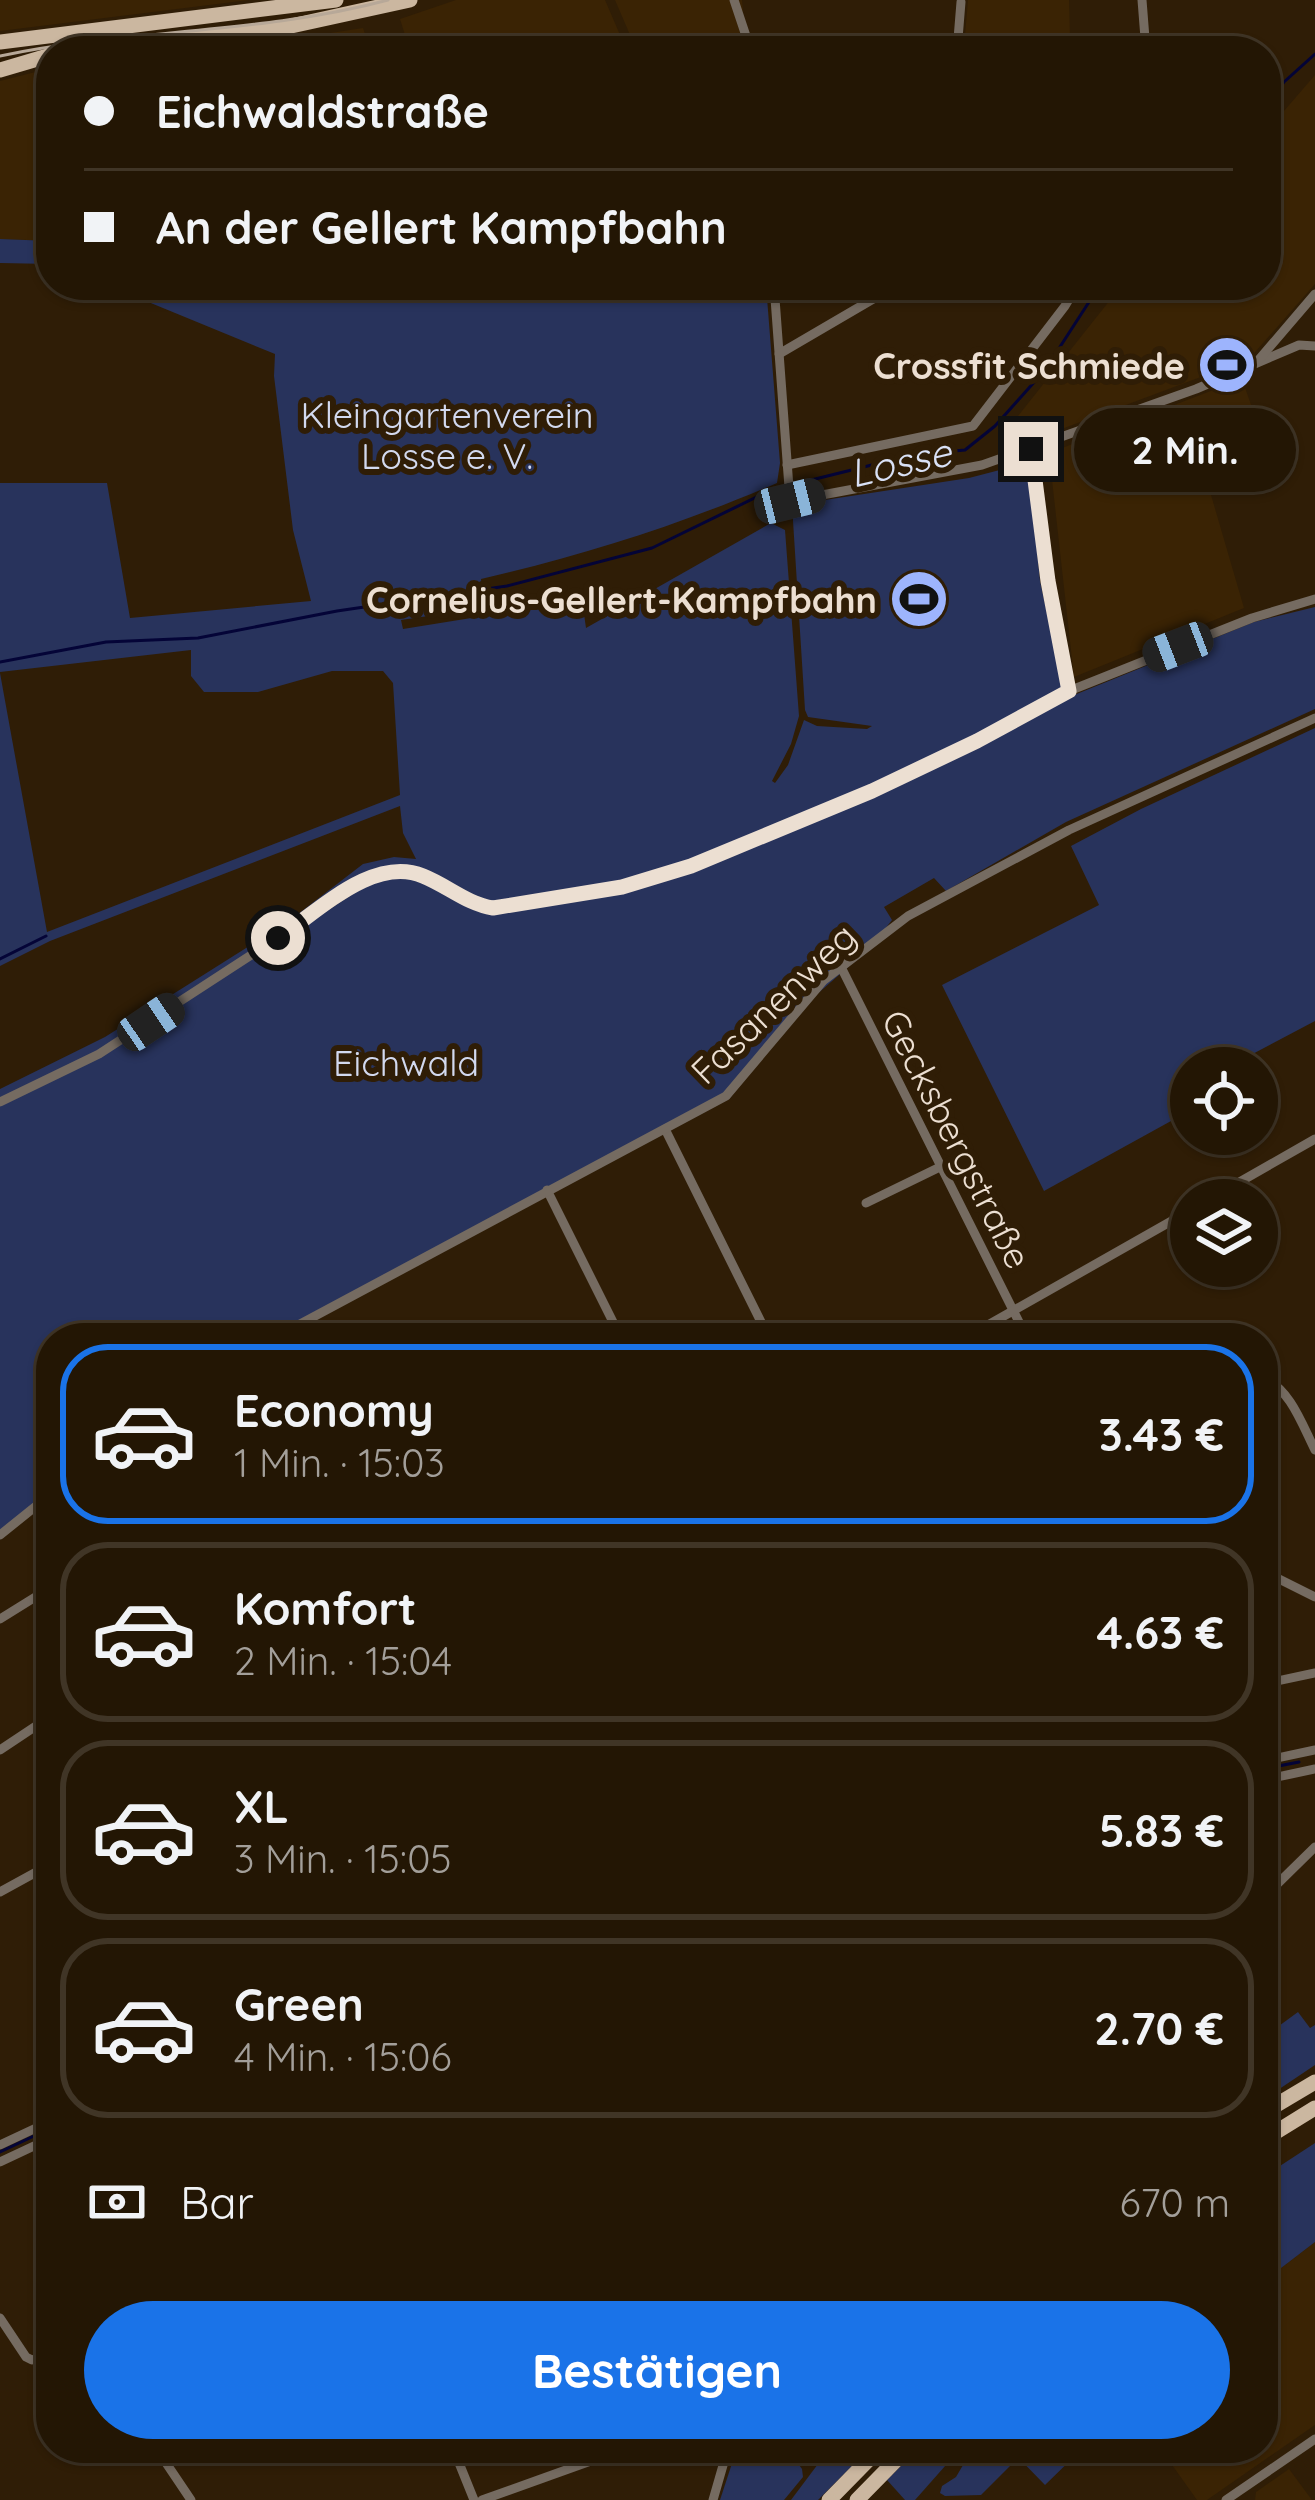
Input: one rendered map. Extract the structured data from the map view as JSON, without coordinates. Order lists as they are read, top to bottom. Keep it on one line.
{"streets":{"street":["Fasanenweg","Gecksbergstraße"]},"crossings":[["Fasanenweg","Gecksbergstraße"]],"water":["Losse"],"parks":["Kleingartenverein Losse e. V.","Eichwald"],"places":{"sports":["Crossfit Schmiede","Cornelius-Gellert-Kampfbahn"]},"page":{"banner":["Eichwaldstraße","An der Gellert Kampfbahn"],"bubble":"2 Min.","list":[{"name":"Economy","note":"1 Min. · 15:03","value":"3.43 €"},{"name":"Komfort","note":"2 Min. · 15:04","value":"4.63 €"},{"name":"XL","note":"3 Min. · 15:05","value":"5.83 €"},{"name":"Green","note":"4 Min. · 15:06","value":"2.70 €"}],"pay":["Bar","670 m"],"buttons":"Bestätigen"}}
